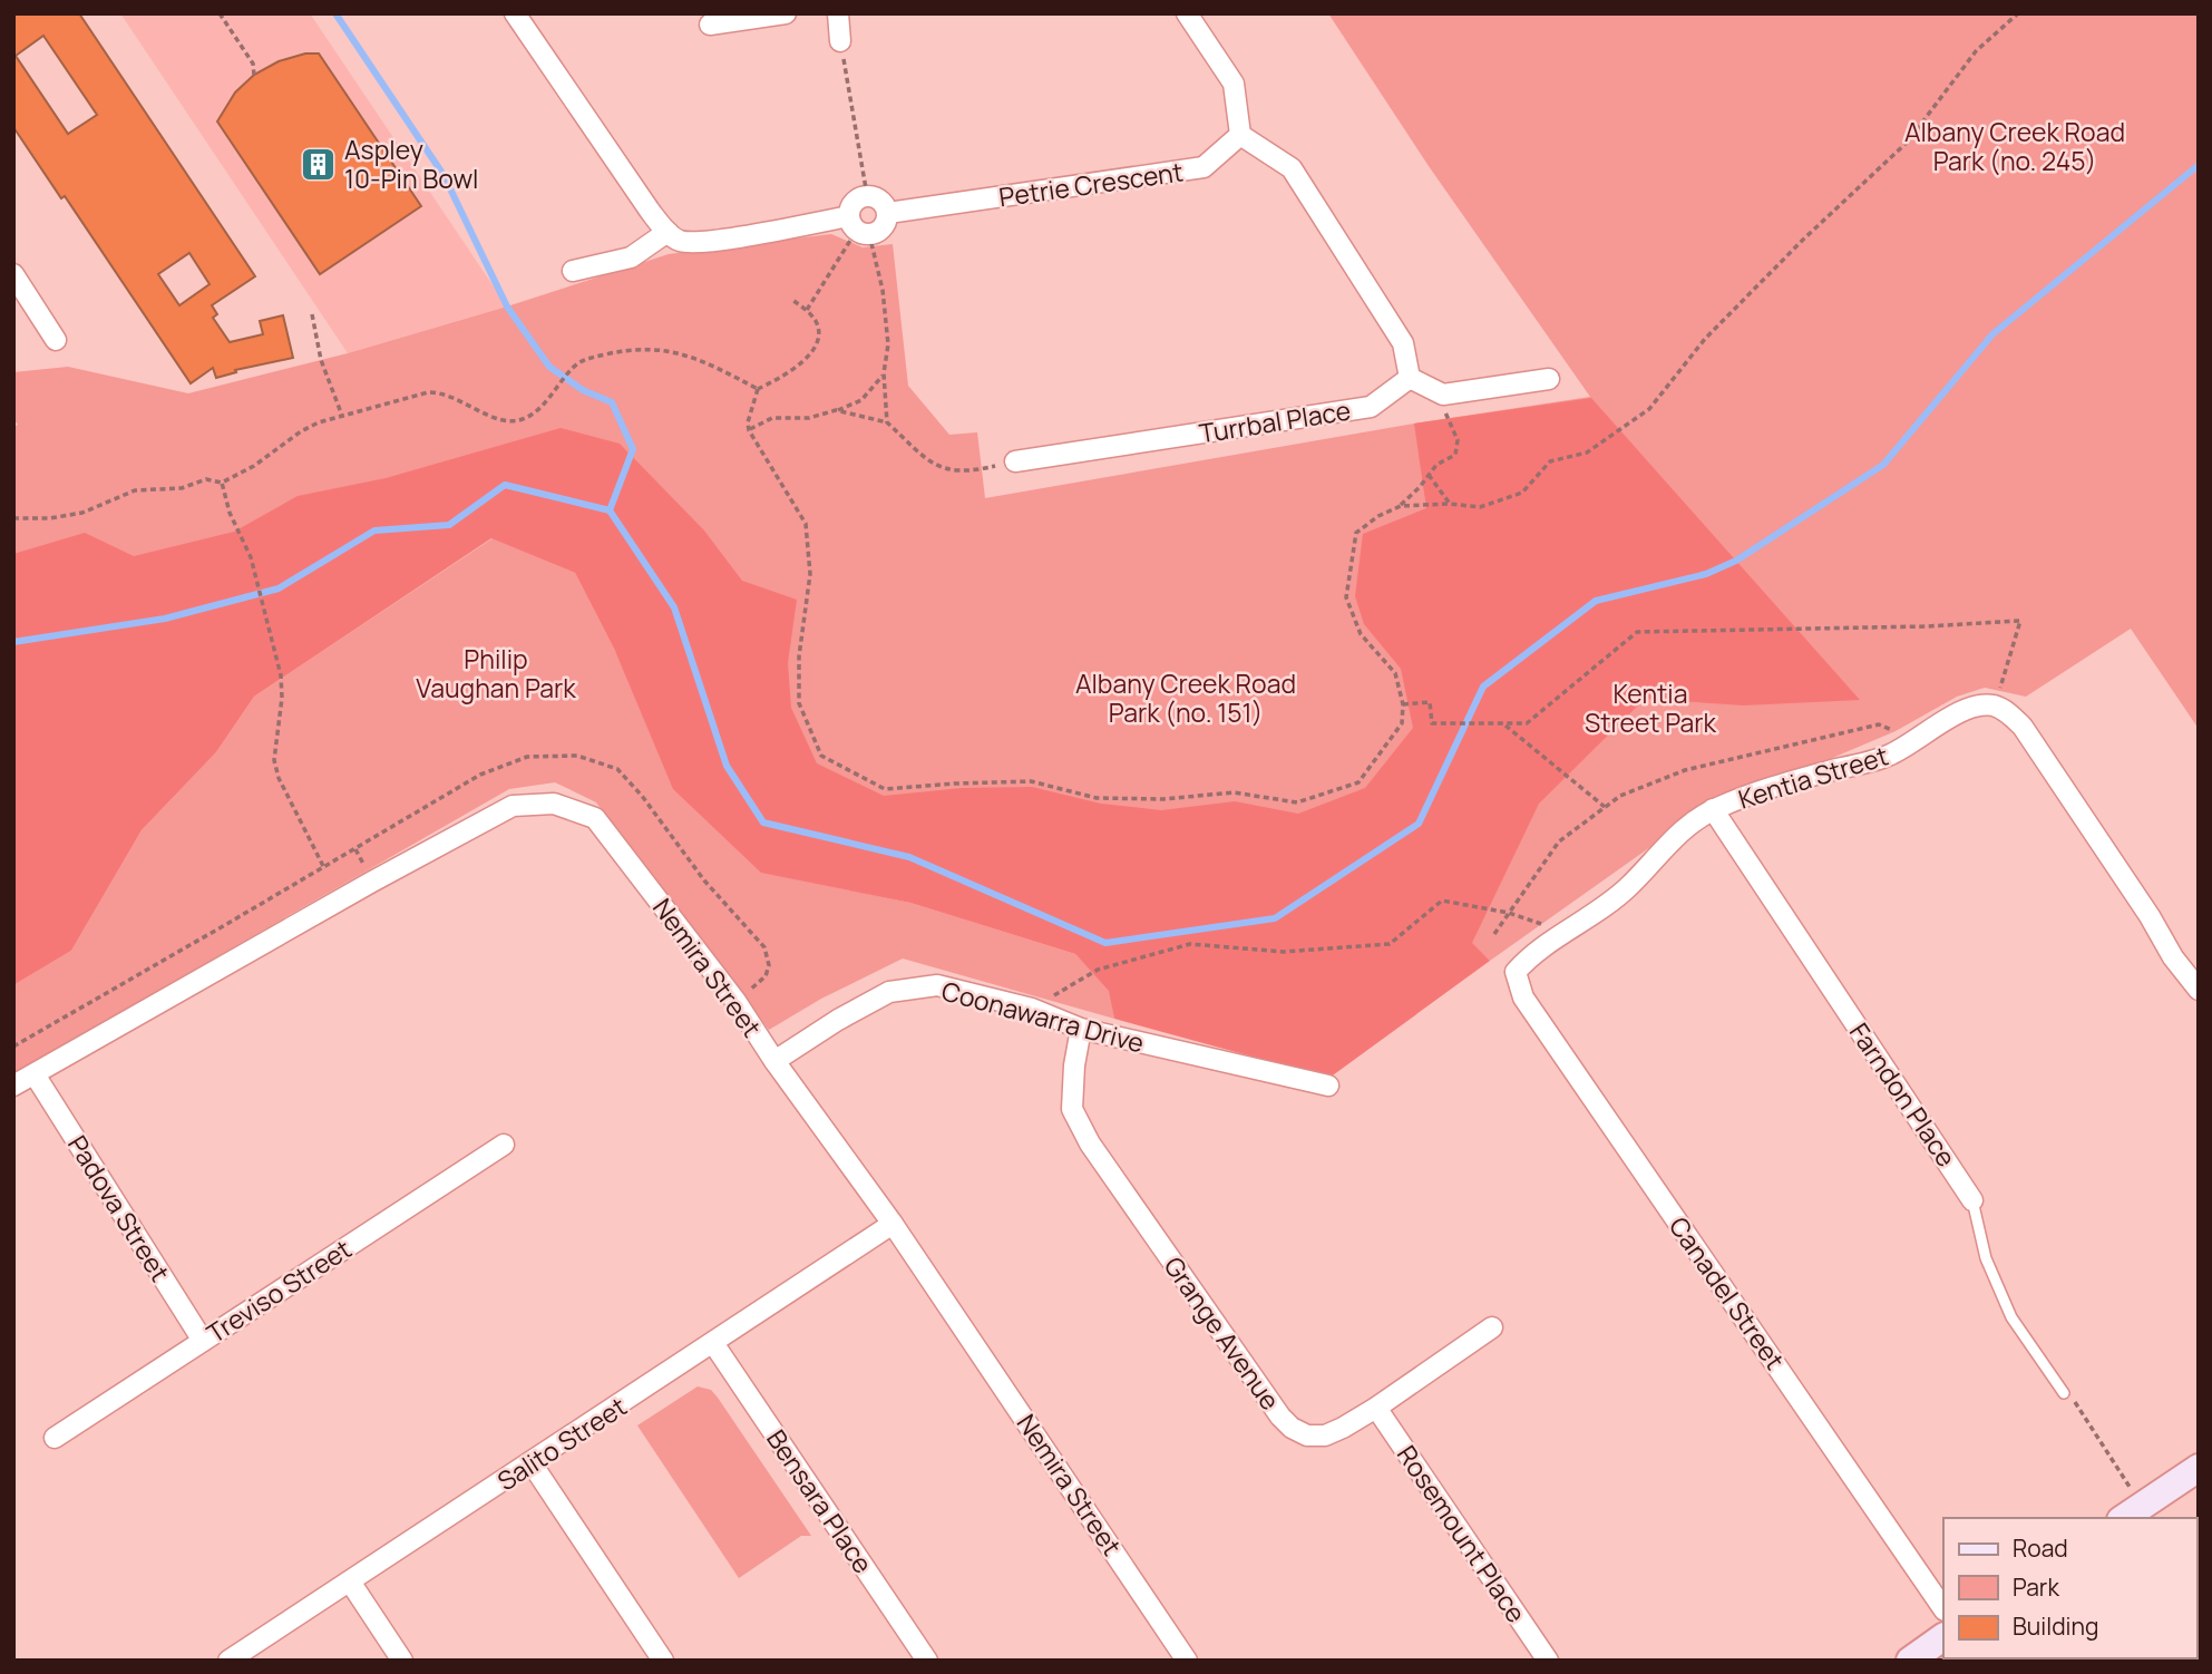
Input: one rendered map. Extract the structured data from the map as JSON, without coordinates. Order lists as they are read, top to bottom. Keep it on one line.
{"streets":{"street":["Petrie Crescent","Turrbal Place","Kentia Street","Nemira Street","Coonawarra Drive","Farndon Place","Padova Street","Treviso Street","Canadel Street","Grange Avenue","Salito Street","Bensara Place","Rosemount Place"]},"crossings":[["Kentia Street","Farndon Place"],["Kentia Street","Canadel Street"],["Nemira Street","Coonawarra Drive"],["Nemira Street","Padova Street"],["Nemira Street","Salito Street"],["Coonawarra Drive","Grange Avenue"],["Padova Street","Treviso Street"],["Grange Avenue","Rosemount Place"],["Salito Street","Bensara Place"]],"parks":["Albany Creek Road Park (no. 245)","Philip Vaughan Park","Albany Creek Road Park (no. 151)","Kentia Street Park"],"places":{"building":["Aspley 10-Pin Bowl"]},"legend":["Road","Park","Building"]}
